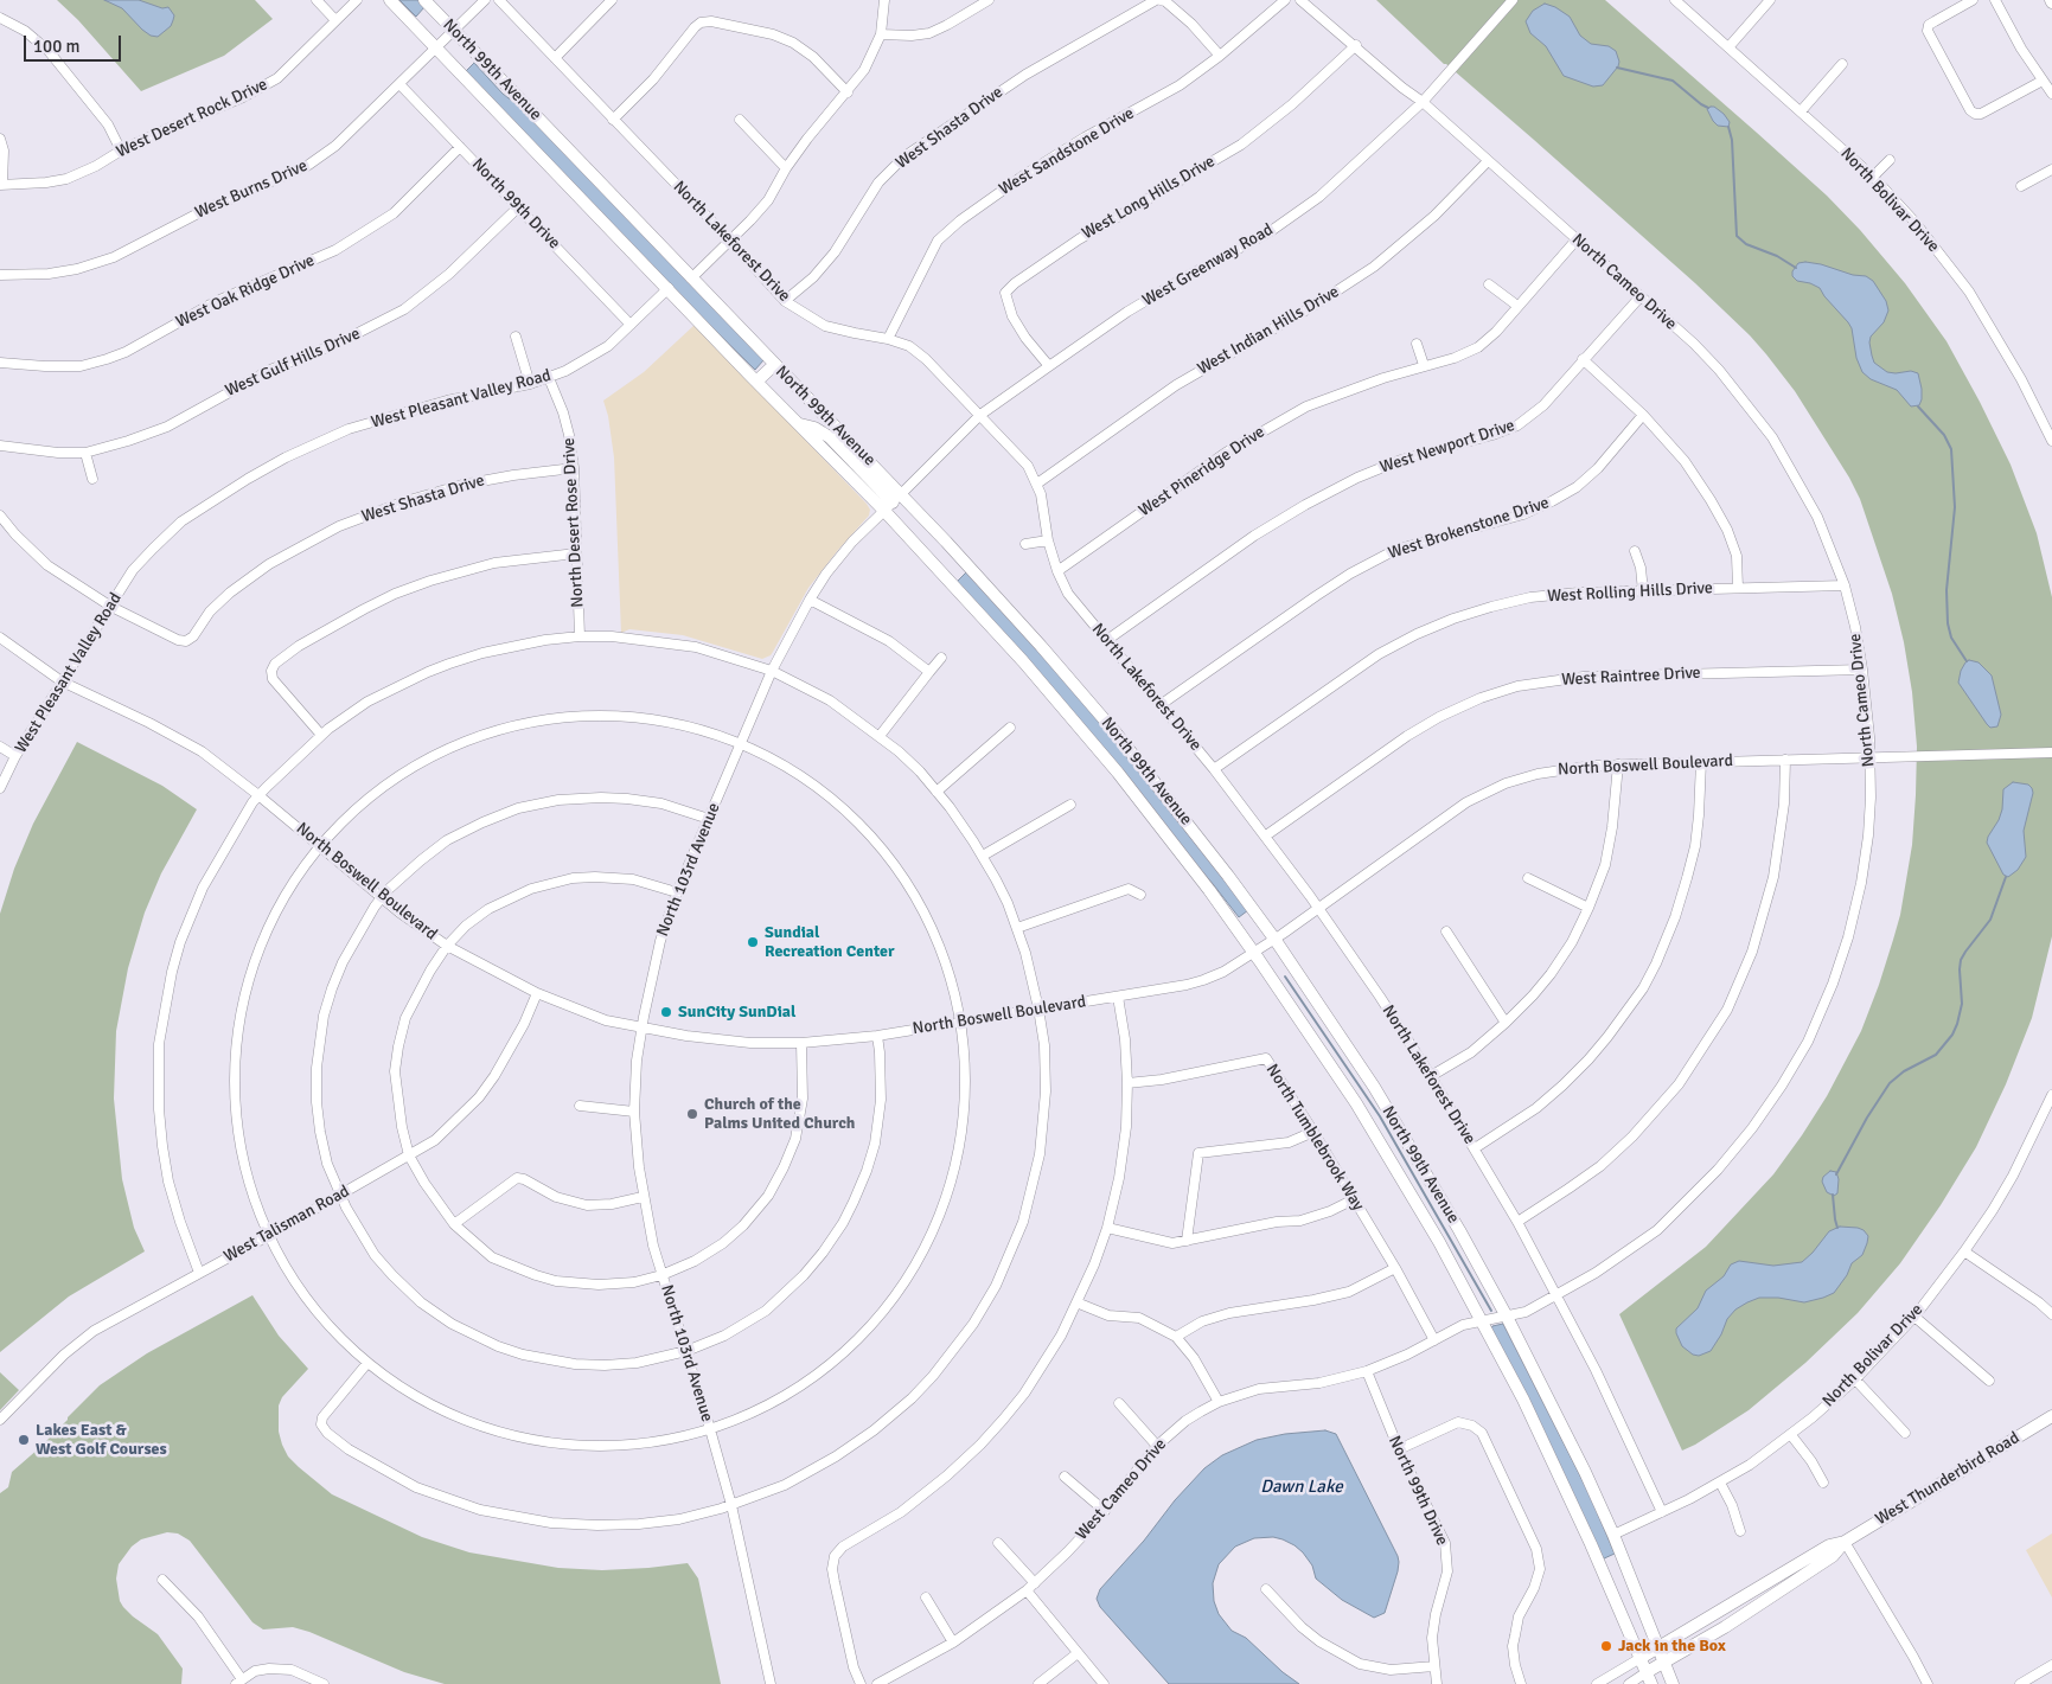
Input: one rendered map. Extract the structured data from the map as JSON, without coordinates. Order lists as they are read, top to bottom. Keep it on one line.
{"streets":{"main road":["North 99th Avenue","West Thunderbird Road"],"street":["West Desert Rock Drive","West Shasta Drive","West Sandstone Drive","West Burns Drive","West Long Hills Drive","North Bolivar Drive","North 99th Drive","North Lakeforest Drive","West Greenway Road","North Cameo Drive","West Oak Ridge Drive","West Indian Hills Drive","West Gulf Hills Drive","West Pleasant Valley Road","West Newport Drive","West Pineridge Drive","North Desert Rose Drive","West Brokenstone Drive","West Rolling Hills Drive","West Raintree Drive","North Boswell Boulevard","North 103rd Avenue","North Tumblebrook Way","West Talisman Road","West Cameo Drive"]},"crossings":[["North 99th Avenue","West Burns Drive"],["North 99th Avenue","North Bolivar Drive"],["North 99th Avenue","West Greenway Road"],["North 99th Avenue","West Pleasant Valley Road"],["North 99th Avenue","North Boswell Boulevard"],["North 99th Avenue","North 103rd Avenue"],["North 99th Avenue","West Thunderbird Road"],["North 99th Avenue","West Cameo Drive"],["West Shasta Drive","West Sandstone Drive"],["West Shasta Drive","North Lakeforest Drive"],["West Shasta Drive","West Pleasant Valley Road"],["West Shasta Drive","North Desert Rose Drive"],["West Sandstone Drive","North Lakeforest Drive"],["West Burns Drive","North 99th Drive"],["West Long Hills Drive","West Greenway Road"],["West Long Hills Drive","North Cameo Drive"],["North Bolivar Drive","North Lakeforest Drive"],["North 99th Drive","West Oak Ridge Drive"],["North 99th Drive","West Gulf Hills Drive"],["North 99th Drive","West Pleasant Valley Road"],["North 99th Drive","West Cameo Drive"],["North Lakeforest Drive","West Greenway Road"],["North Lakeforest Drive","North Cameo Drive"],["North Lakeforest Drive","West Indian Hills Drive"],["North Lakeforest Drive","West Newport Drive"],["North Lakeforest Drive","West Pineridge Drive"],["North Lakeforest Drive","West Brokenstone Drive"],["North Lakeforest Drive","West Rolling Hills Drive"],["North Lakeforest Drive","West Raintree Drive"],["North Lakeforest Drive","North Boswell Boulevard"],["North Lakeforest Drive","West Cameo Drive"],["West Greenway Road","North Cameo Drive"],["West Greenway Road","North 103rd Avenue"],["North Cameo Drive","West Indian Hills Drive"],["North Cameo Drive","West Newport Drive"],["North Cameo Drive","West Pineridge Drive"],["North Cameo Drive","West Rolling Hills Drive"],["North Cameo Drive","West Raintree Drive"],["North Cameo Drive","North Boswell Boulevard"],["North Cameo Drive","West Cameo Drive"],["West Pleasant Valley Road","North Desert Rose Drive"],["West Pleasant Valley Road","North Boswell Boulevard"],["North Boswell Boulevard","North 103rd Avenue"],["North Boswell Boulevard","West Talisman Road"],["North Tumblebrook Way","West Cameo Drive"]],"water":["Dawn Lake"],"places":["Sundial Recreation Center","SunCity SunDial","Church of the Palms United Church","Lakes East & West Golf Courses","Jack in the Box"],"scale_bar":"100 m"}
